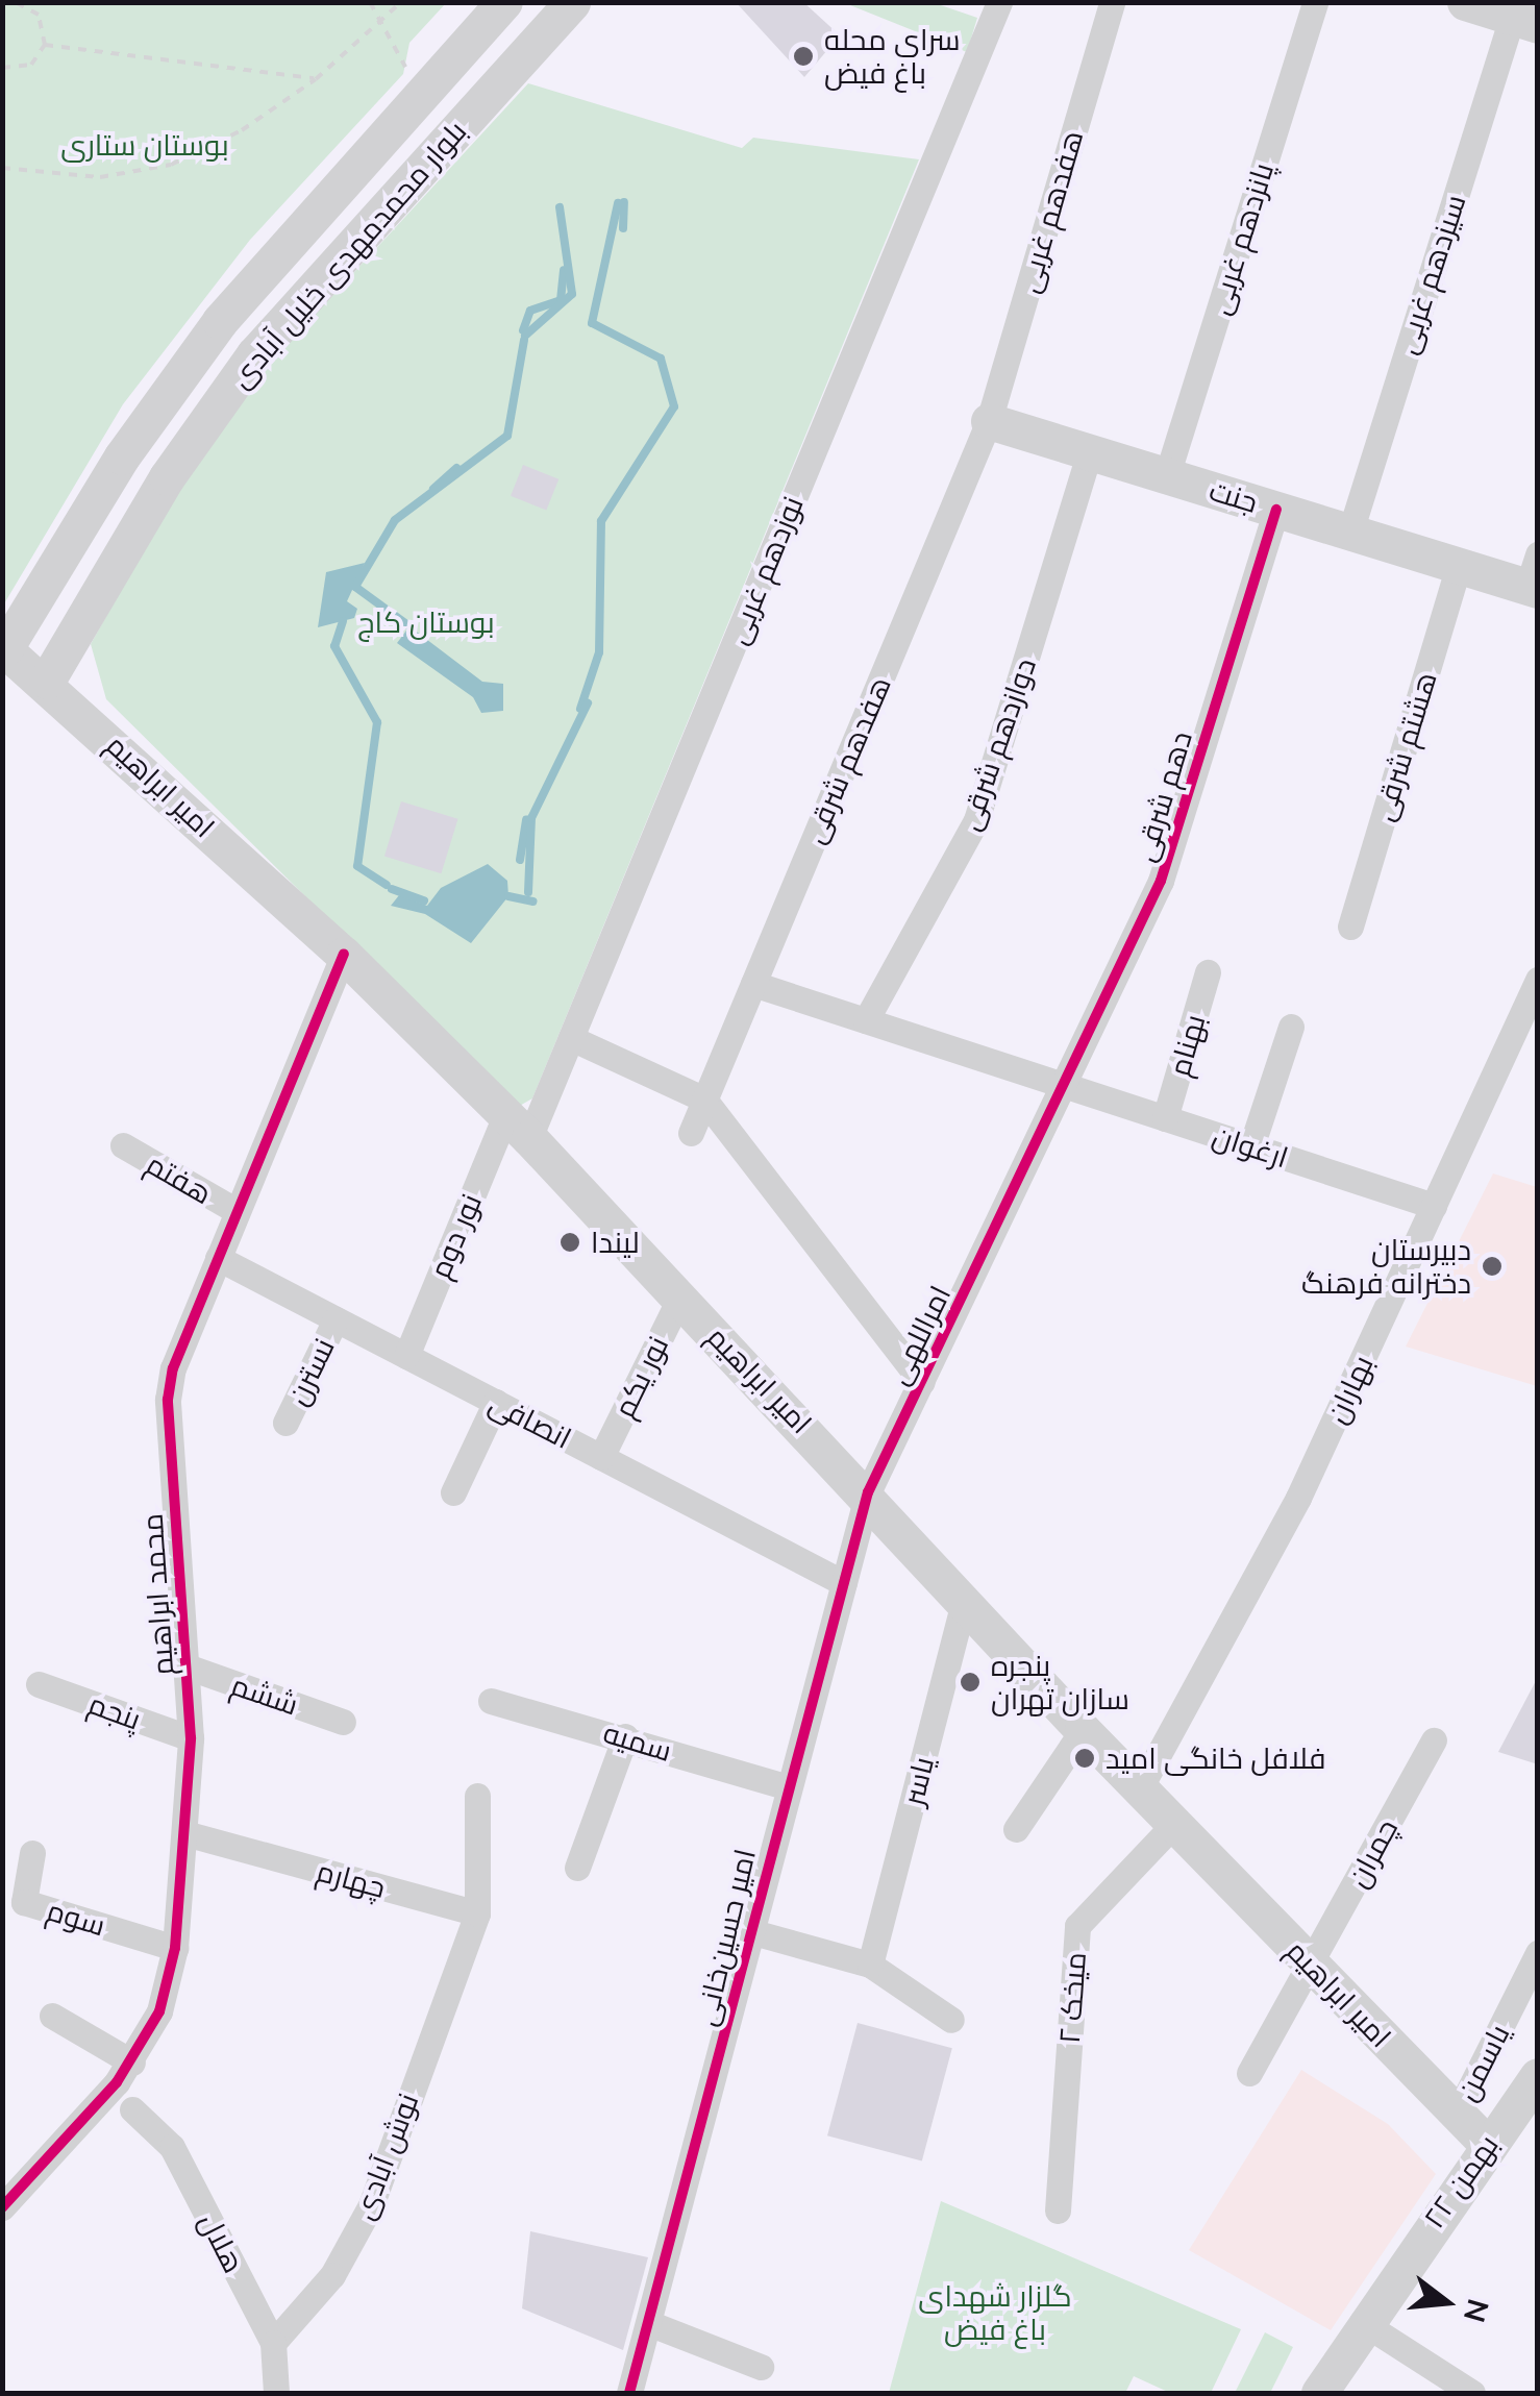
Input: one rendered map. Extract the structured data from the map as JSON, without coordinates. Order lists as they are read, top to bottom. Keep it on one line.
{"streets":{"main road":["بلوار محمدمهدی خلیل آبادی","جنت","امیر ابراهیم","۲۲ بهمن"],"street":["هفدهم غربی","پانزدهم غربی","سیزدهم غربی","نوزدهم غربی","دوازدهم شرقی","هشتم شرقی","هفدهم شرقی","دهم شرقی","بهنام","ارغوان","هفتم","نور دوم","امراللهی","نسترن","نور یکم","بهاران","انصافی","محمد ابراهیم","ششم","پنجم","سمیه","یاسر","چمران","چهارم","سوم","امیر حسین‌خانی","میخک ۲","یاسمن","نوش آبادی","هلال"]},"crossings":[["هفدهم غربی","جنت"],["هفدهم غربی","هفدهم شرقی"],["پانزدهم غربی","جنت"],["بلوار محمدمهدی خلیل آبادی","امیر ابراهیم"],["سیزدهم غربی","جنت"],["جنت","دوازدهم شرقی"],["جنت","هشتم شرقی"],["جنت","هفدهم شرقی"],["جنت","دهم شرقی"],["نوزدهم غربی","امیر ابراهیم"],["نوزدهم غربی","نور دوم"],["دوازدهم شرقی","ارغوان"],["هفدهم شرقی","ارغوان"],["امیر ابراهیم","نور دوم"],["امیر ابراهیم","امراللهی"],["امیر ابراهیم","نور یکم"],["امیر ابراهیم","بهاران"],["امیر ابراهیم","محمد ابراهیم"],["امیر ابراهیم","یاسر"],["امیر ابراهیم","چمران"],["امیر ابراهیم","امیر حسین‌خانی"],["امیر ابراهیم","میخک ۲"],["امیر ابراهیم","یاسمن"],["امیر ابراهیم","۲۲ بهمن"],["دهم شرقی","ارغوان"],["دهم شرقی","امراللهی"],["بهنام","ارغوان"],["ارغوان","امراللهی"],["ارغوان","بهاران"],["هفتم","محمد ابراهیم"],["نور دوم","انصافی"],["امراللهی","امیر حسین‌خانی"],["نسترن","انصافی"],["نور یکم","انصافی"],["انصافی","محمد ابراهیم"],["انصافی","امیر حسین‌خانی"],["محمد ابراهیم","ششم"],["محمد ابراهیم","پنجم"],["محمد ابراهیم","چهارم"],["محمد ابراهیم","سوم"],["سمیه","امیر حسین‌خانی"],["چهارم","نوش آبادی"],["نوش آبادی","هلال"]],"parks":["بوستان ستاری","بوستان کاج","گلزار شهدای باغ فیض"],"places":["سرای محله باغ فیض","لیندا","دبیرستان دخترانه فرهنگ","پنجره سازان تهران","فلافل خانگی امید"],"north":"right"}
